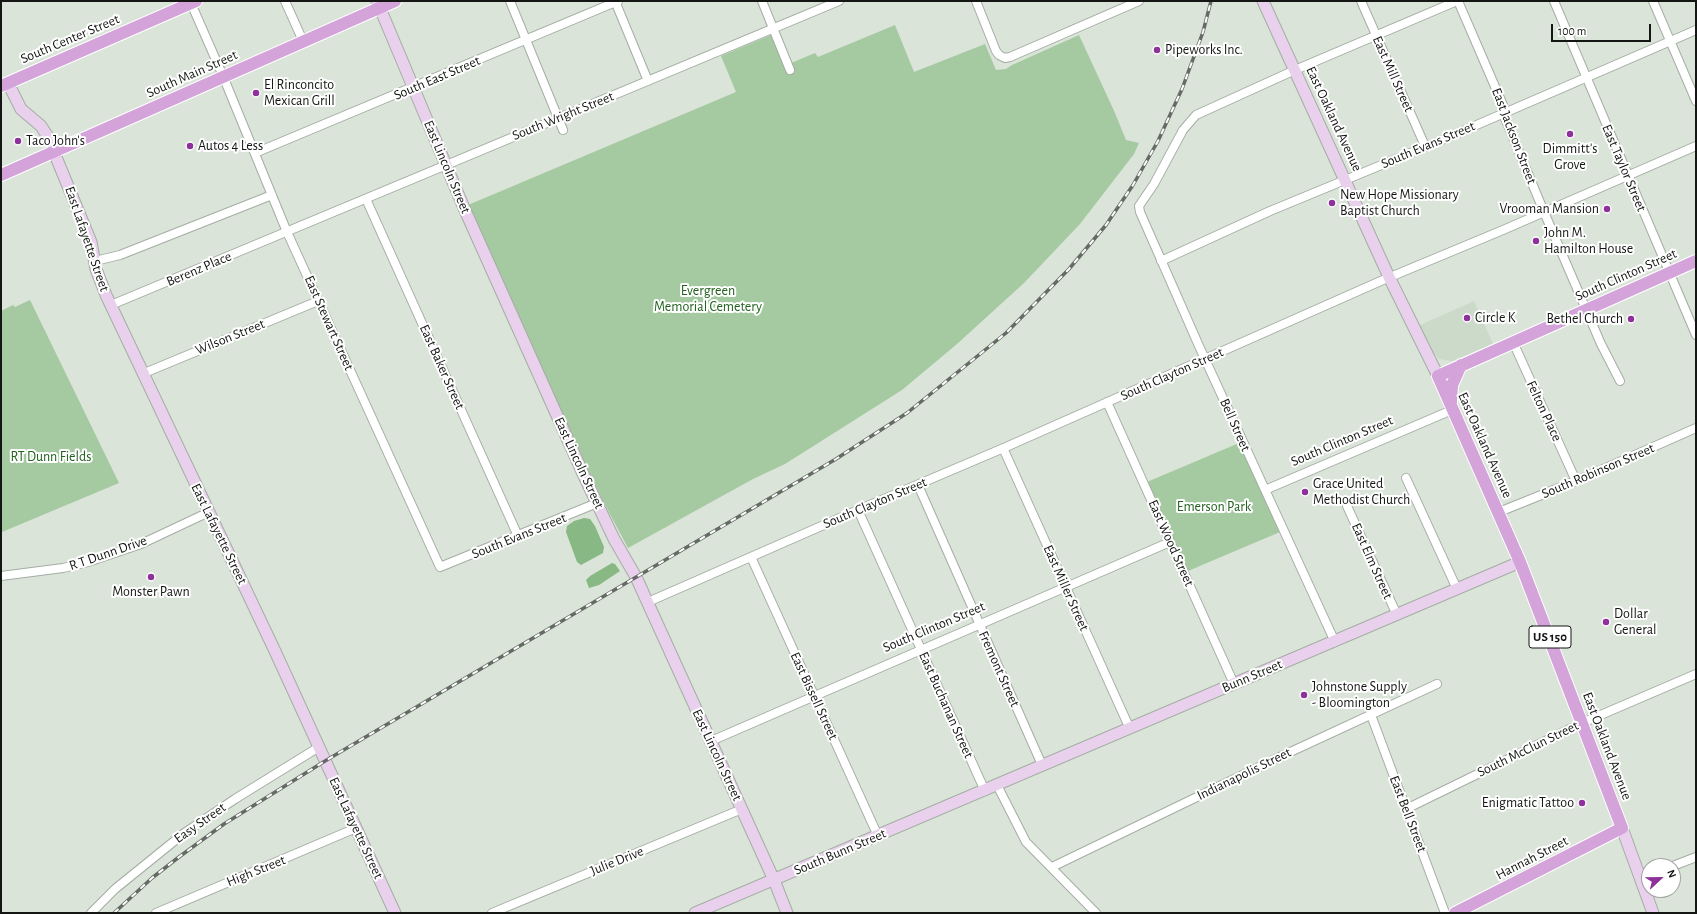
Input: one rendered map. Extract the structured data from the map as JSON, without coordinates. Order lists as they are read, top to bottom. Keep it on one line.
{"streets":{"main road":["South Center Street","South Main Street","East Oakland Avenue","South Clinton Street","US 150","Hannah Street"],"street":["East Mill Street","South East Street","South Wright Street","East Jackson Street","South Evans Street","East Lincoln Street","East Taylor Street","East Lafayette Street","Berenz Place","East Stewart Street","Wilson Street","East Baker Street","South Clayton Street","Felton Place","Bell Street","South Robinson Street","East Wood Street","R T Dunn Drive","East Elm Street","East Miller Street","Fremont Street","Bunn Street","East Bissell Street","East Buchanan Street","South McClun Street","Indianapolis Street","East Bell Street","Easy Street","South Bunn Street","Julie Drive","High Street"]},"crossings":[["South Center Street","East Lafayette Street"],["South Center Street","East Stewart Street"],["South Main Street","East Lincoln Street"],["South Main Street","East Lafayette Street"],["South Main Street","East Stewart Street"],["East Mill Street","South Evans Street"],["South East Street","East Lincoln Street"],["South East Street","East Stewart Street"],["South Wright Street","East Lincoln Street"],["South Wright Street","Berenz Place"],["South Wright Street","East Stewart Street"],["South Wright Street","East Baker Street"],["East Oakland Avenue","South Evans Street"],["East Oakland Avenue","South Clinton Street"],["East Oakland Avenue","South Clayton Street"],["East Oakland Avenue","Bell Street"],["East Oakland Avenue","South Robinson Street"],["East Oakland Avenue","Bunn Street"],["East Oakland Avenue","South McClun Street"],["East Oakland Avenue","Hannah Street"],["East Jackson Street","South Evans Street"],["East Jackson Street","South Clinton Street"],["East Jackson Street","South Clayton Street"],["South Evans Street","East Lincoln Street"],["South Evans Street","East Taylor Street"],["South Evans Street","East Stewart Street"],["South Evans Street","East Baker Street"],["South Evans Street","Bell Street"],["East Lincoln Street","South Clinton Street"],["East Lincoln Street","South Clayton Street"],["East Lincoln Street","South Bunn Street"],["East Lincoln Street","Julie Drive"],["East Taylor Street","South Clinton Street"],["East Taylor Street","South Clayton Street"],["East Lafayette Street","Berenz Place"],["East Lafayette Street","Wilson Street"],["East Lafayette Street","R T Dunn Drive"],["East Lafayette Street","Easy Street"],["East Lafayette Street","High Street"],["Berenz Place","East Stewart Street"],["South Clinton Street","Felton Place"],["South Clinton Street","Bell Street"],["South Clinton Street","East Wood Street"],["South Clinton Street","East Miller Street"],["South Clinton Street","Fremont Street"],["South Clinton Street","East Bissell Street"],["South Clinton Street","East Buchanan Street"],["East Stewart Street","Wilson Street"],["South Clayton Street","Bell Street"],["South Clayton Street","East Wood Street"],["South Clayton Street","East Miller Street"],["South Clayton Street","Fremont Street"],["South Clayton Street","East Bissell Street"],["South Clayton Street","East Buchanan Street"],["Felton Place","South Robinson Street"],["Bell Street","Bunn Street"],["East Wood Street","Bunn Street"],["East Elm Street","Bunn Street"],["East Miller Street","Bunn Street"],["Fremont Street","Bunn Street"],["Bunn Street","East Buchanan Street"],["Bunn Street","South Bunn Street"],["East Bissell Street","South Bunn Street"],["East Buchanan Street","South Bunn Street"],["South McClun Street","East Bell Street"],["Indianapolis Street","East Bell Street"]],"parks":["Evergreen Memorial Cemetery","RT Dunn Fields","Emerson Park"],"places":["Pipeworks Inc.","El Rinconcito Mexican Grill","Dimmitt's Grove","Taco John's","Autos 4 Less","New Hope Missionary Baptist Church","Vrooman Mansion","John M. Hamilton House","Circle K","Bethel Church","Grace United Methodist Church","Monster Pawn","Dollar General","Johnstone Supply - Bloomington","Enigmatic Tattoo"],"scale_bar":"100 m","north":"right"}
